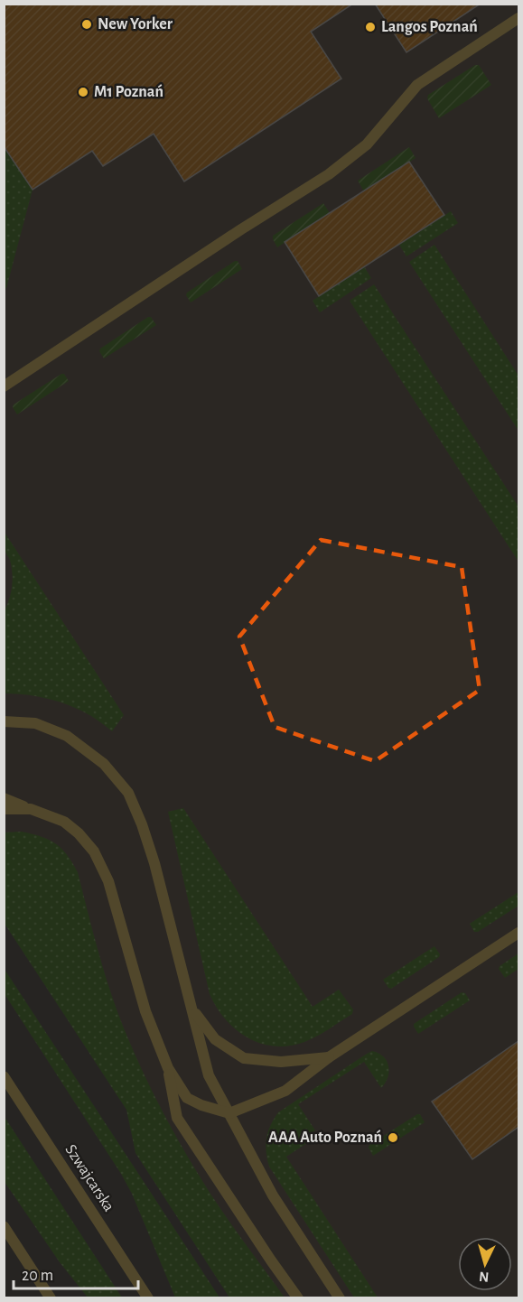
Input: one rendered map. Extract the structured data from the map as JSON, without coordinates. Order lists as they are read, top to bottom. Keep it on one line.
{"streets":{"street":["Szwajcarska"]},"places":["New Yorker","Langos Poznań","M1 Poznań","AAA Auto Poznań"],"scale_bar":"20 m","north":"bottom"}
